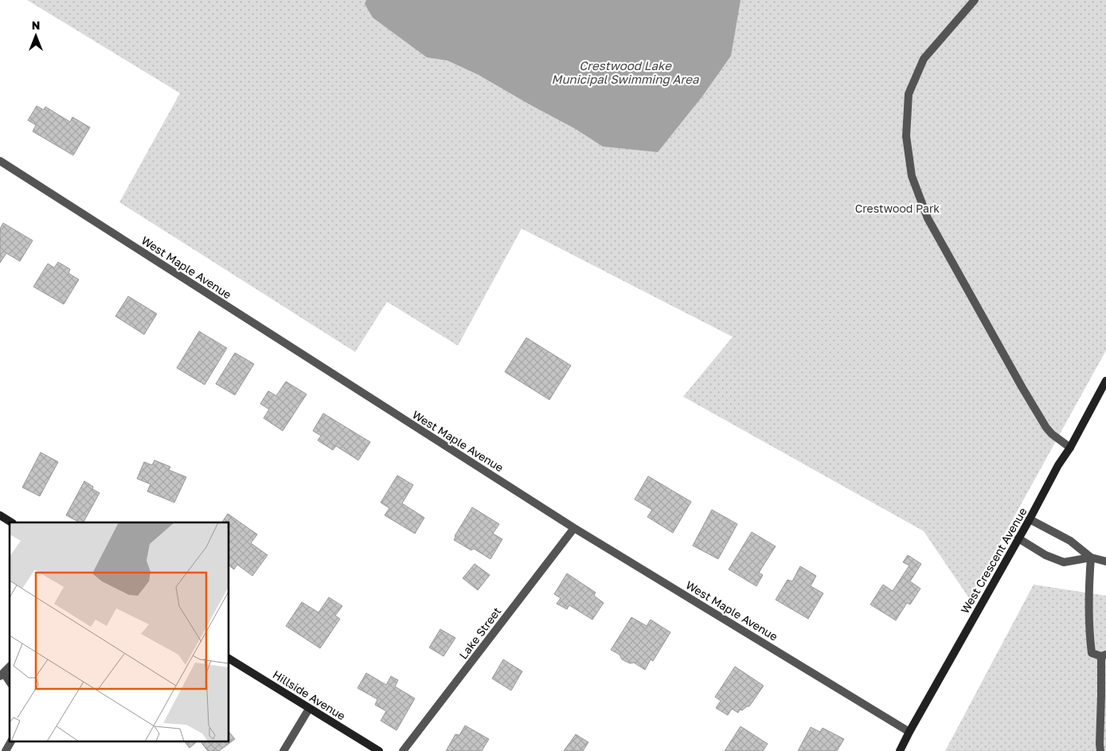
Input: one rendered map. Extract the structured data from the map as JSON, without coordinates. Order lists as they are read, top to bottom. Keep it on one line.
{"streets":{"main road":["West Crescent Avenue","Hillside Avenue"],"street":["West Maple Avenue","Lake Street"]},"crossings":[["West Maple Avenue","West Crescent Avenue"],["West Maple Avenue","Lake Street"]],"water":["Crestwood Lake Municipal Swimming Area"],"parks":["Crestwood Park"],"north":"top"}
